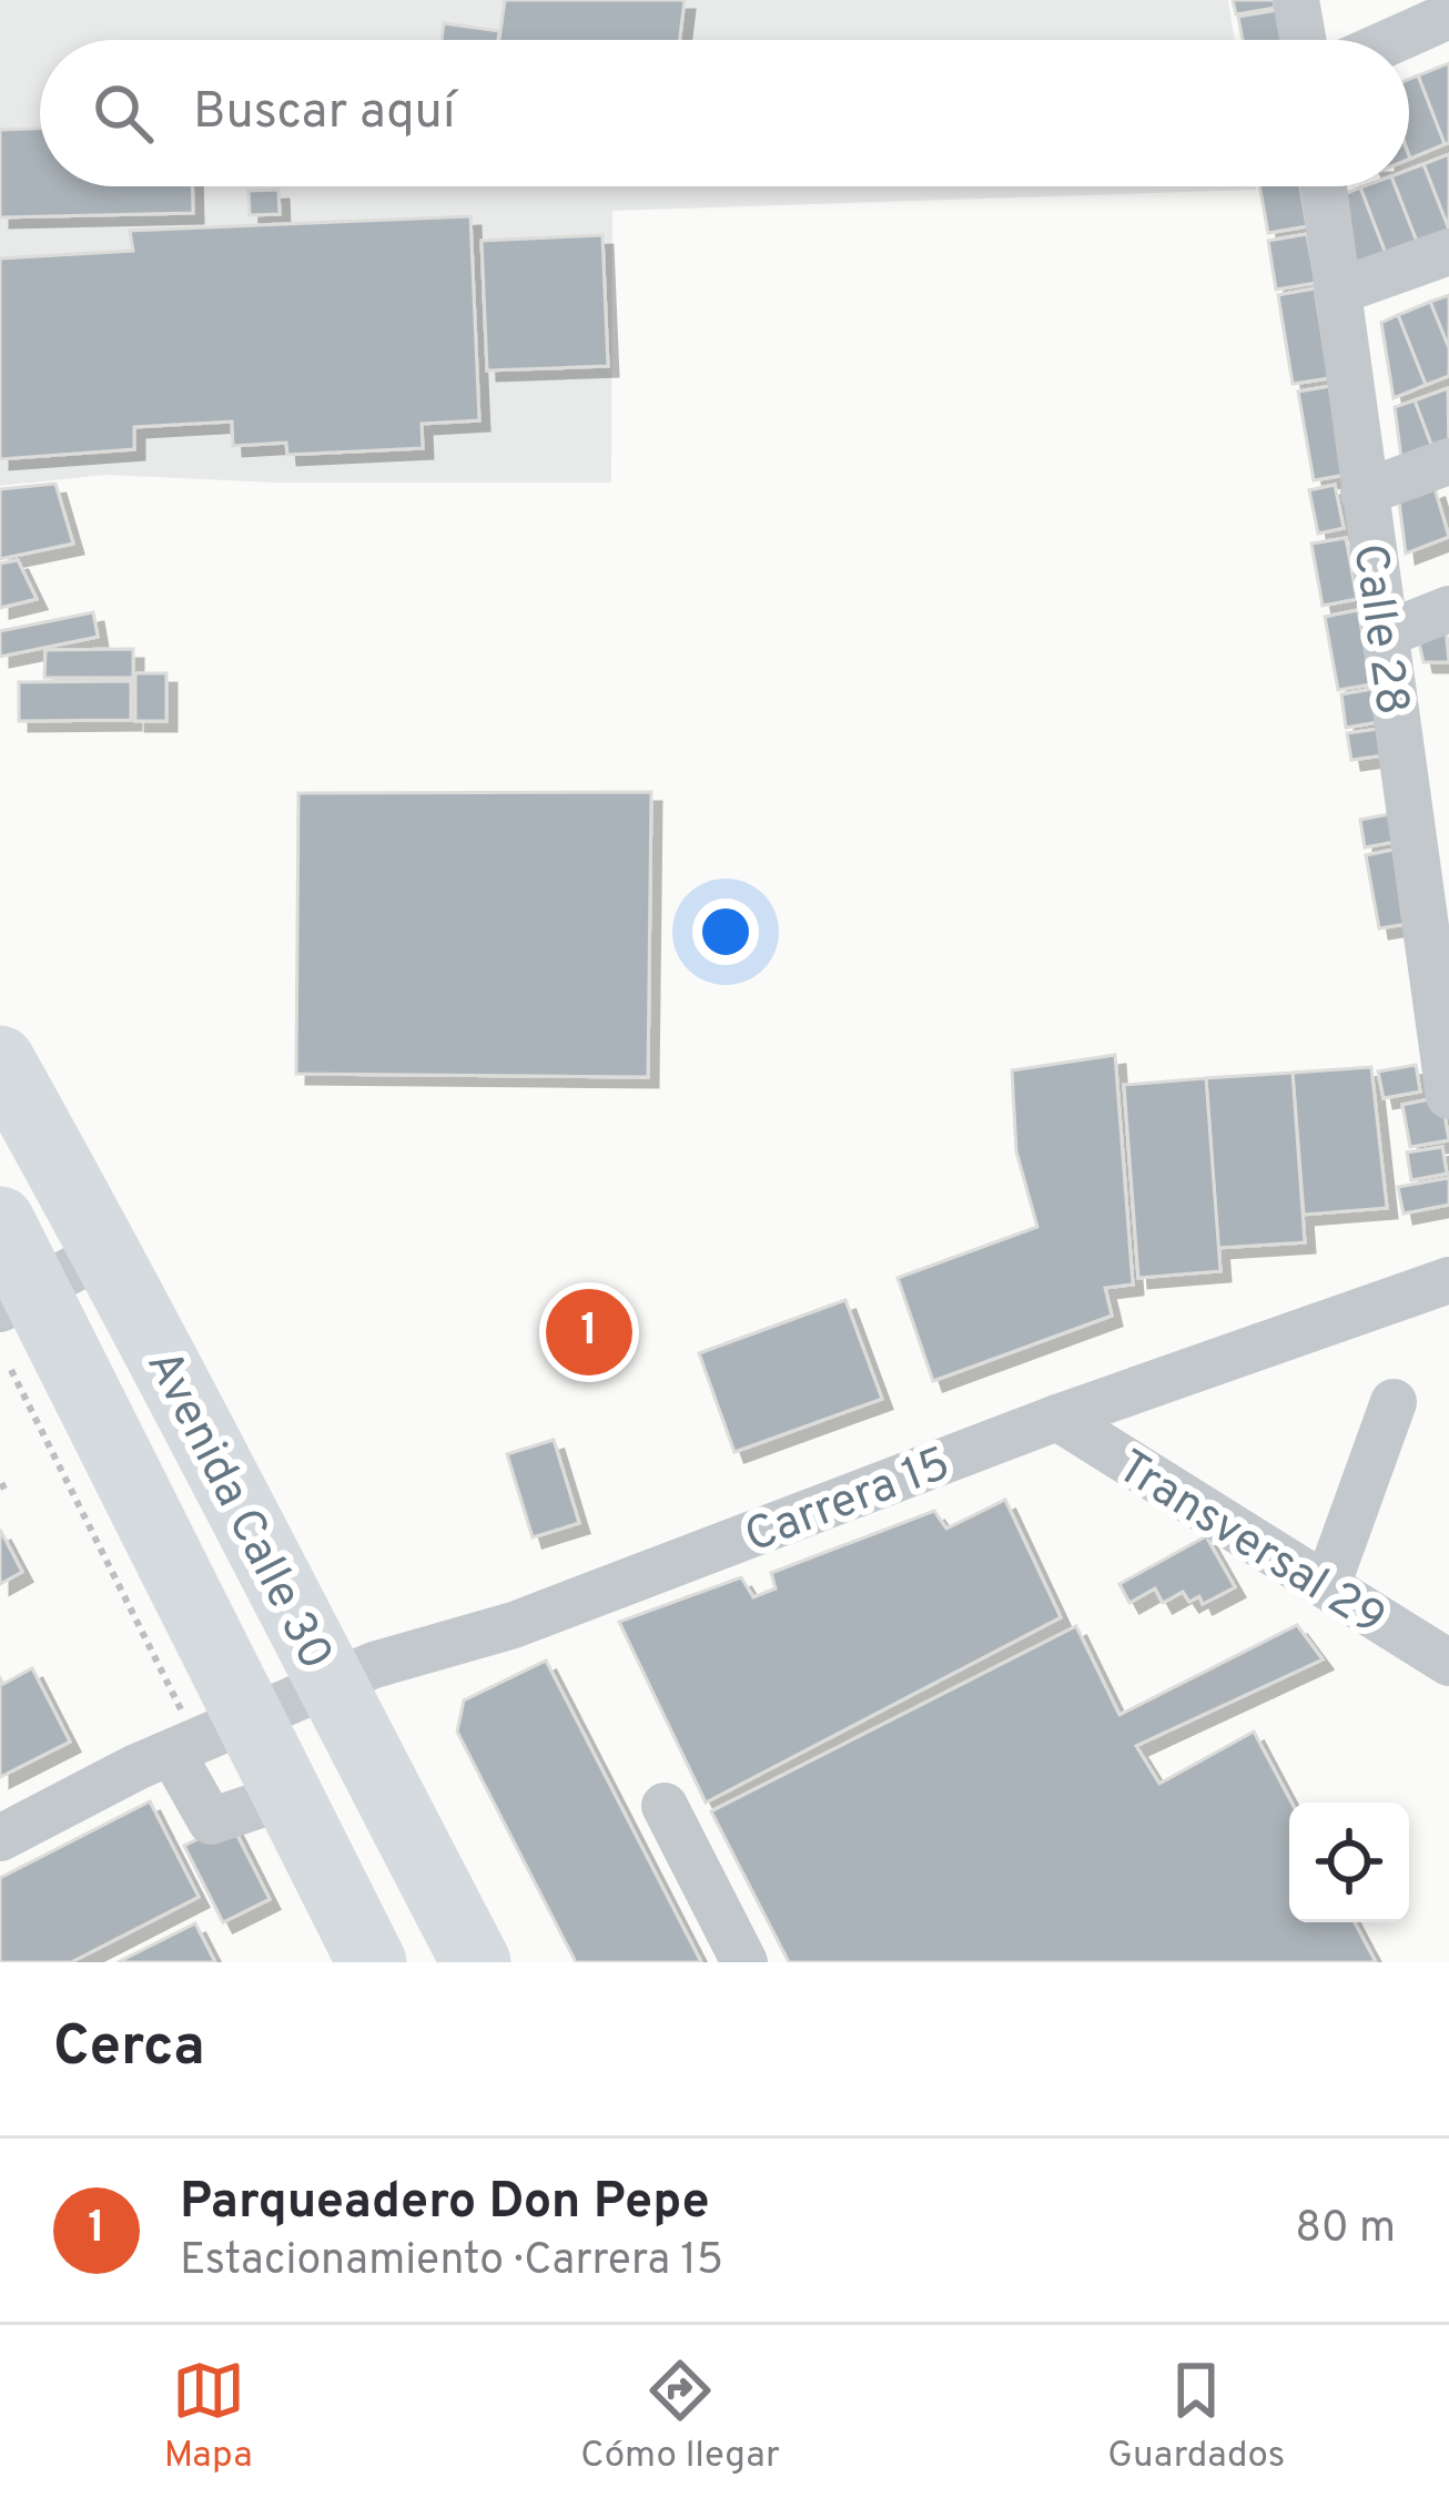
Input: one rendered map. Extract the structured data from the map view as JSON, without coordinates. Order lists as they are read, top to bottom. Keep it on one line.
{"streets":{"highway":["Avenida Calle 30"],"street":["Calle 28","Carrera 15","Transversal 29"]},"crossings":[["Carrera 15","Avenida Calle 30"],["Carrera 15","Transversal 29"]],"page":{"search":"Buscar aquí","pins":"1","heading":"Cerca","list":[{"mark":"1","name":"Parqueadero Don Pepe","note":"Estacionamiento · Carrera 15","value":"80 m"}],"nav":["Mapa","Cómo llegar","Guardados"]}}
